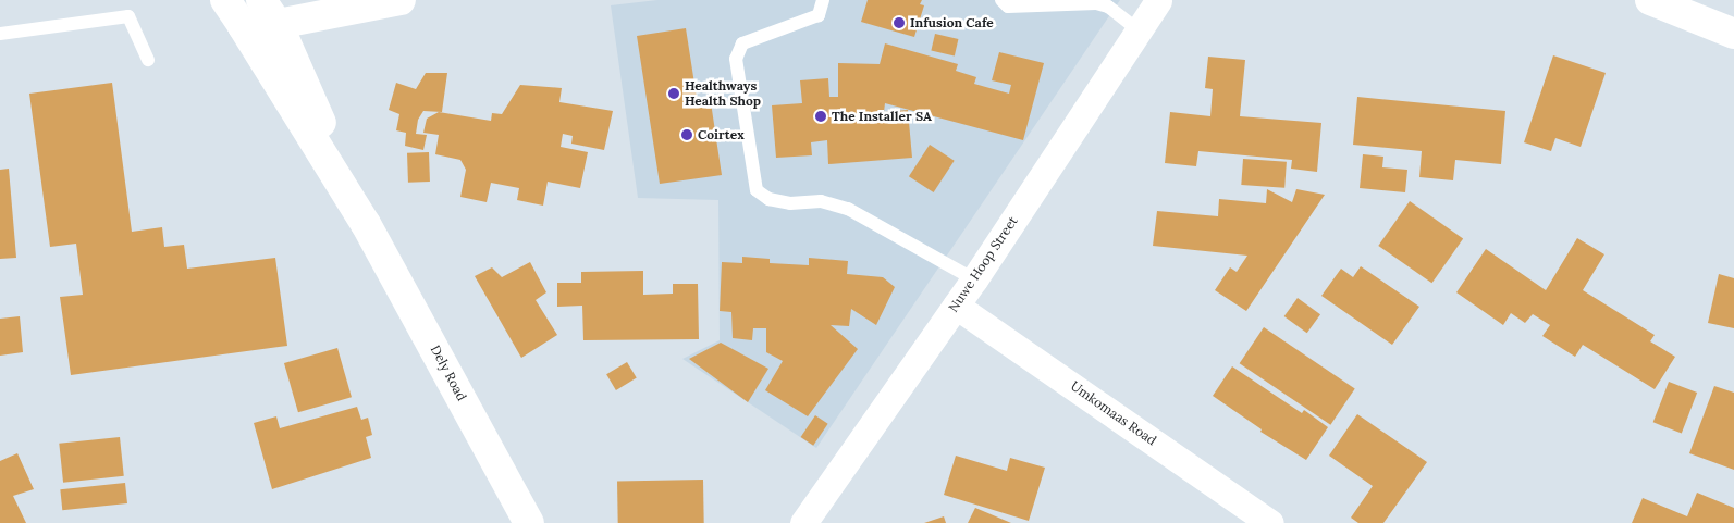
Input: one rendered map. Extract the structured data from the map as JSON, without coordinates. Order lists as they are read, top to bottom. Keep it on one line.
{"streets":{"street":["Nuwe Hoop Street","Dely Road","Umkomaas Road"]},"crossings":[["Nuwe Hoop Street","Umkomaas Road"]],"places":["Infusion Cafe","Healthways Health Shop","The Installer SA","Coirtex"]}
